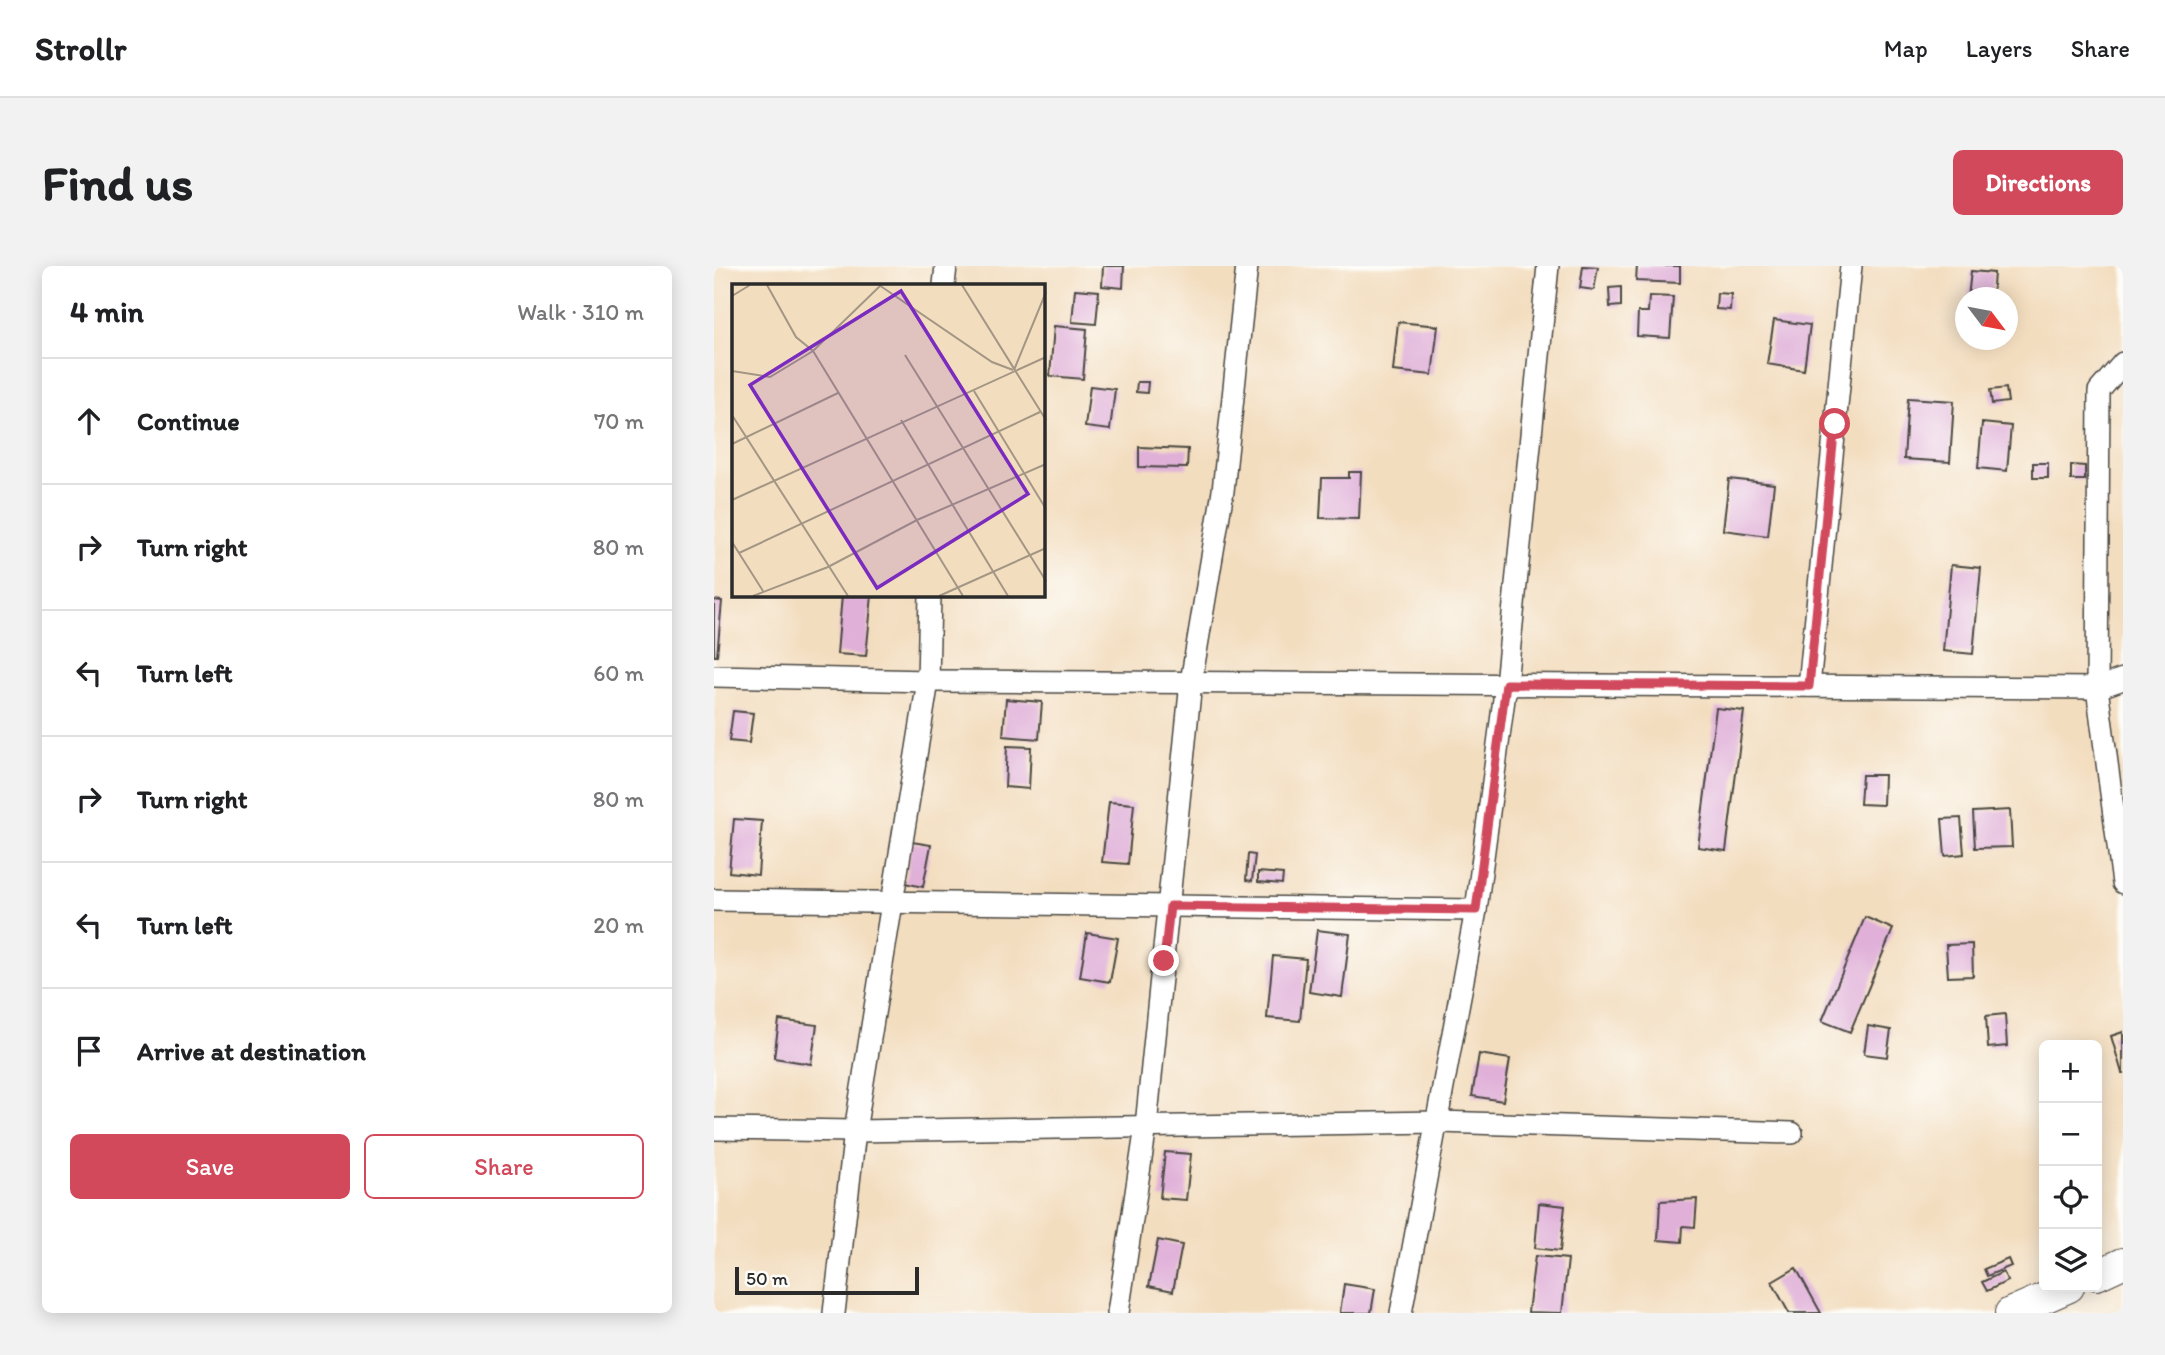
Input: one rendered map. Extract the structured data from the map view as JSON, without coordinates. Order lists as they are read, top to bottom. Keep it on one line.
{"scale_bar":"50 m","north":"bottom right","page":{"header":"Strollr","nav":["Map","Layers","Share"],"buttons":["Directions",["Save","Share"]],"title":"Find us","heading":["4 min","Walk · 310 m"],"list":[["Continue","70 m"],["Turn right","80 m"],["Turn left","60 m"],["Turn right","80 m"],["Turn left","20 m"],"Arrive at destination"],"map_buttons":["+","−"],"scale":"50 m"}}
